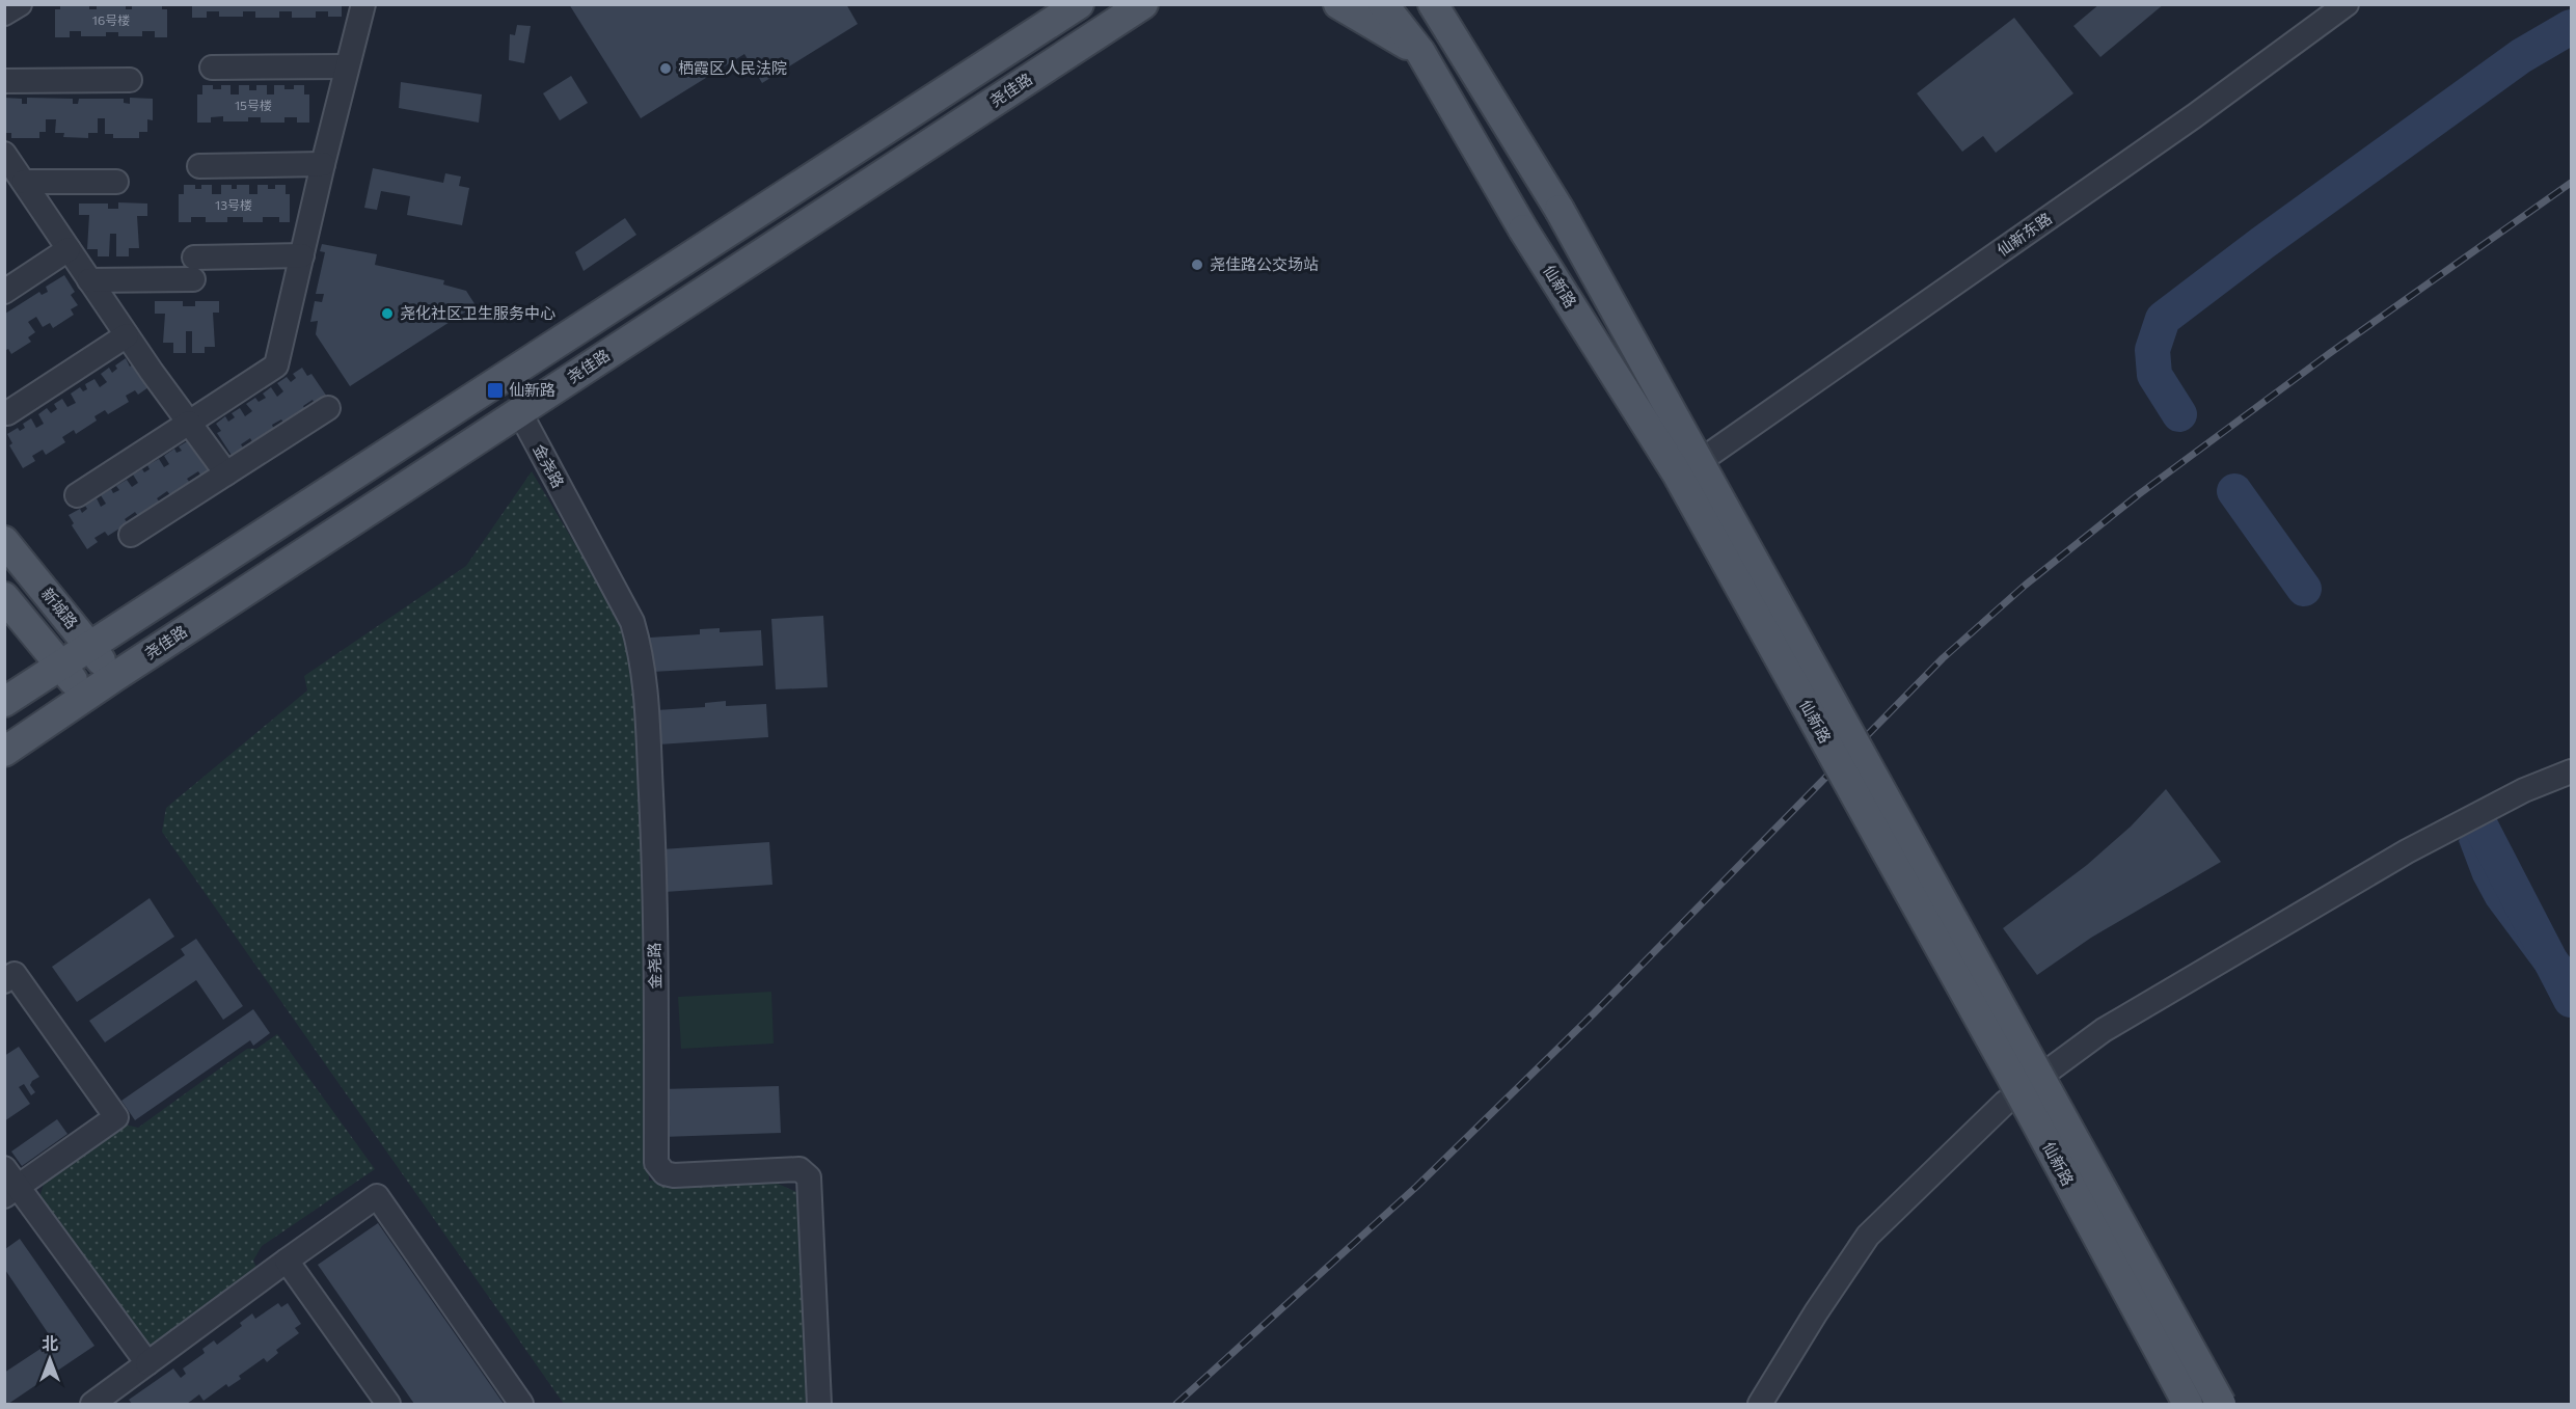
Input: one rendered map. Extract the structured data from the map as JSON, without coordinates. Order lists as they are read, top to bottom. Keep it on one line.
{"streets":{"main road":["尧佳路","仙新路","新城路"],"street":["仙新东路","金尧路"]},"crossings":[["尧佳路","金尧路"],["尧佳路","新城路"],["仙新东路","仙新路"]],"places":{"other":["栖霞区人民法院","尧佳路公交场站","尧化社区卫生服务中心"],"transit":["仙新路"]},"house_numbers":["16号楼","15号楼","13号楼"],"north":"top"}
